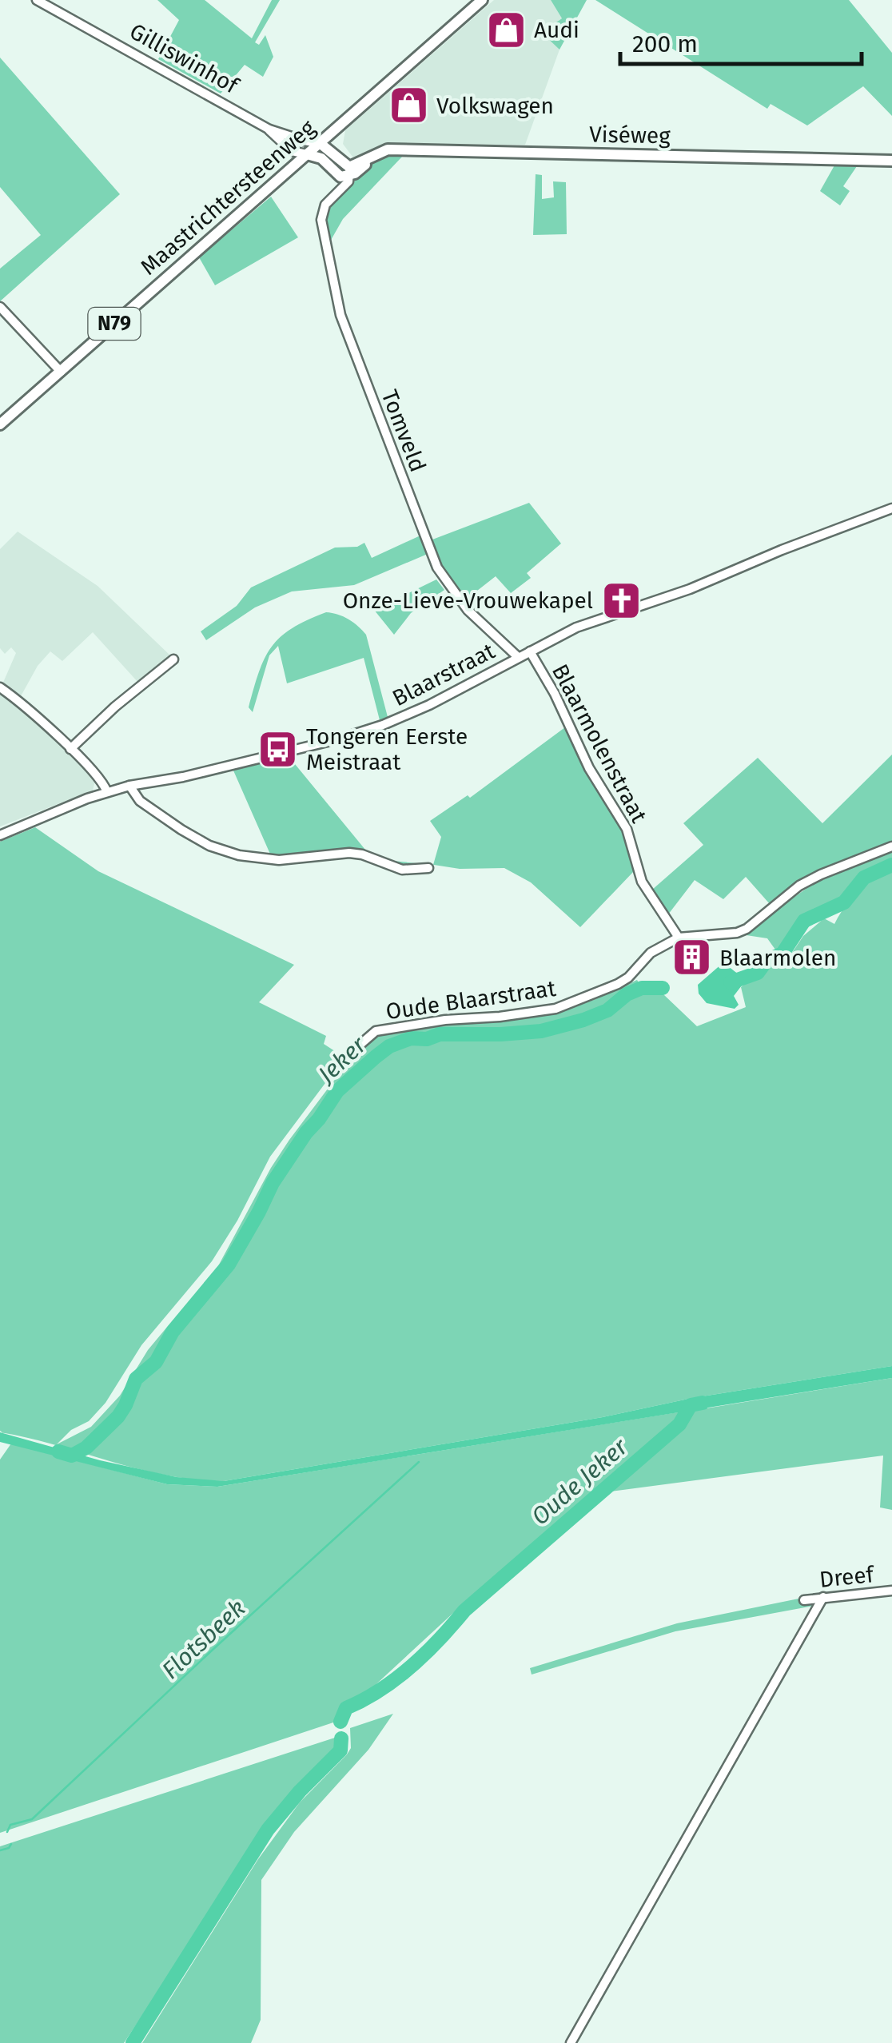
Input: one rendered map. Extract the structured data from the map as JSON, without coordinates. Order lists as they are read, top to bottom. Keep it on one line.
{"streets":{"main road":["Gilliswinhof","Viséweg","Maastrichtersteenweg","N79"],"street":["Tomveld","Blaarstraat","Blaarmolenstraat","Oude Blaarstraat","Dreef"]},"crossings":[["Gilliswinhof","Viséweg"],["Gilliswinhof","Maastrichtersteenweg"],["Gilliswinhof","Tomveld"],["Viséweg","Tomveld"],["Tomveld","Blaarstraat"],["Blaarstraat","Blaarmolenstraat"],["Blaarmolenstraat","Oude Blaarstraat"]],"water":["Jeker","Oude Jeker","Flotsbeek"],"places":{"shop":["Audi","Volkswagen"],"church":["Onze-Lieve-Vrouwekapel"],"bus stop":["Tongeren Eerste Meistraat"],"building":["Blaarmolen"]},"scale_bar":"200 m"}
